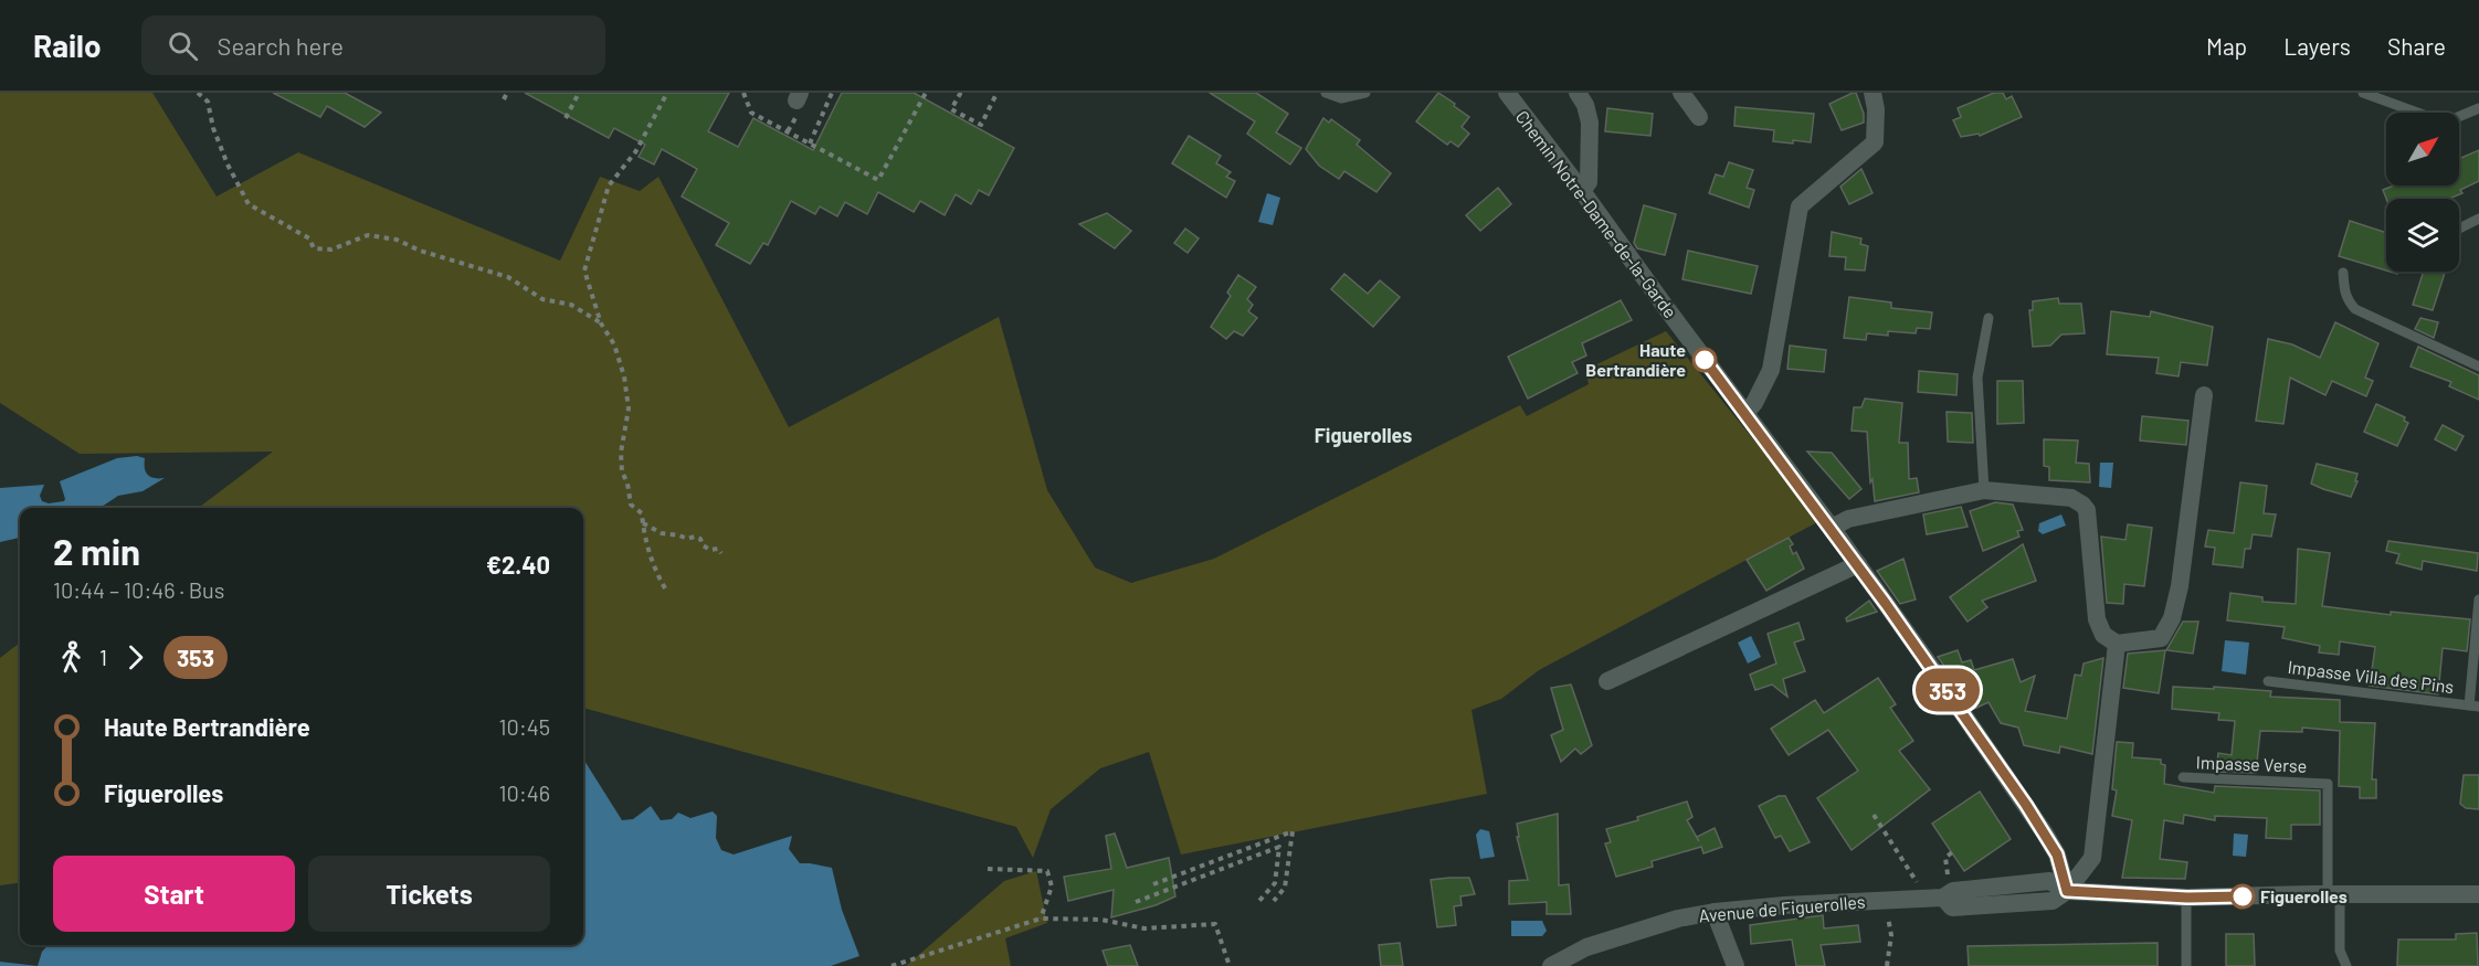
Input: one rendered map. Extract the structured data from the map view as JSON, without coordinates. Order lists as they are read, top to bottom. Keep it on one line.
{"streets":{"street":["Chemin Notre-Dame-de-la-Garde","Avenue de Figuerolles"],"lane":["Impasse Villa des Pins","Impasse Verse"]},"crossings":[["Chemin Notre-Dame-de-la-Garde","Avenue de Figuerolles"]],"districts":["Figuerolles"],"places":["Haute Bertrandière","Figuerolles"],"lines":["bus line 353"],"north":"top right","page":{"header":"Railo","search":"Search here","nav":["Map","Layers","Share"],"on_map":"353","heading":["2 min","10:44 – 10:46 · Bus","€2.40"],"legs":["1","353"],"list":[{"name":"Haute Bertrandière","value":"10:45"},{"name":"Figuerolles","value":"10:46"}],"buttons":["Start","Tickets"]}}
